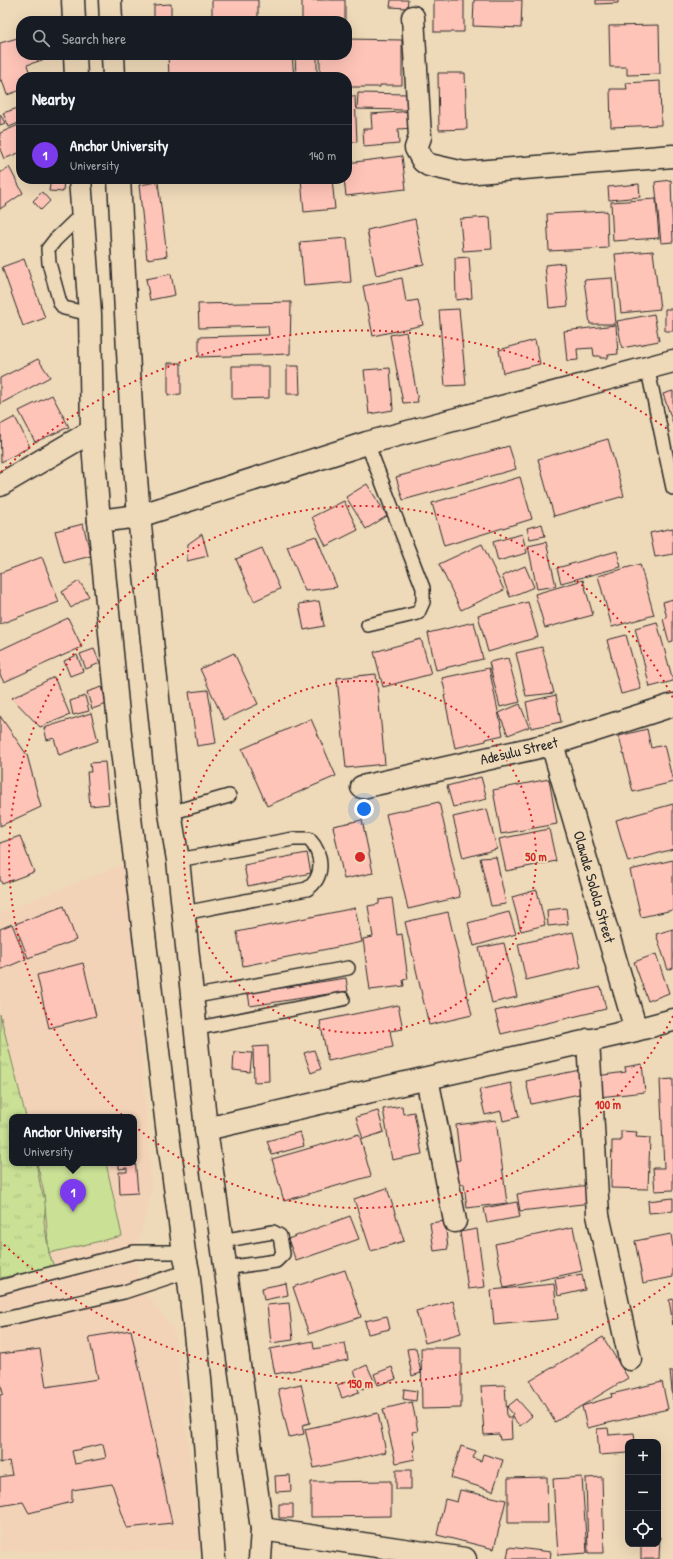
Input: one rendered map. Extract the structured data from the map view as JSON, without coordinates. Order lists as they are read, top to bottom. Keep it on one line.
{"streets":{"street":["Adesulu Street","Olawale Solola Street"]},"crossings":[["Adesulu Street","Olawale Solola Street"]],"page":{"search":"Search here","heading":"Nearby","list":[{"mark":"1","name":"Anchor University","note":"University","value":"140 m"}],"popup":["Anchor University","University"],"pins":"1","map_buttons":["+","−"]},"rings":["50 m","100 m","150 m"]}
